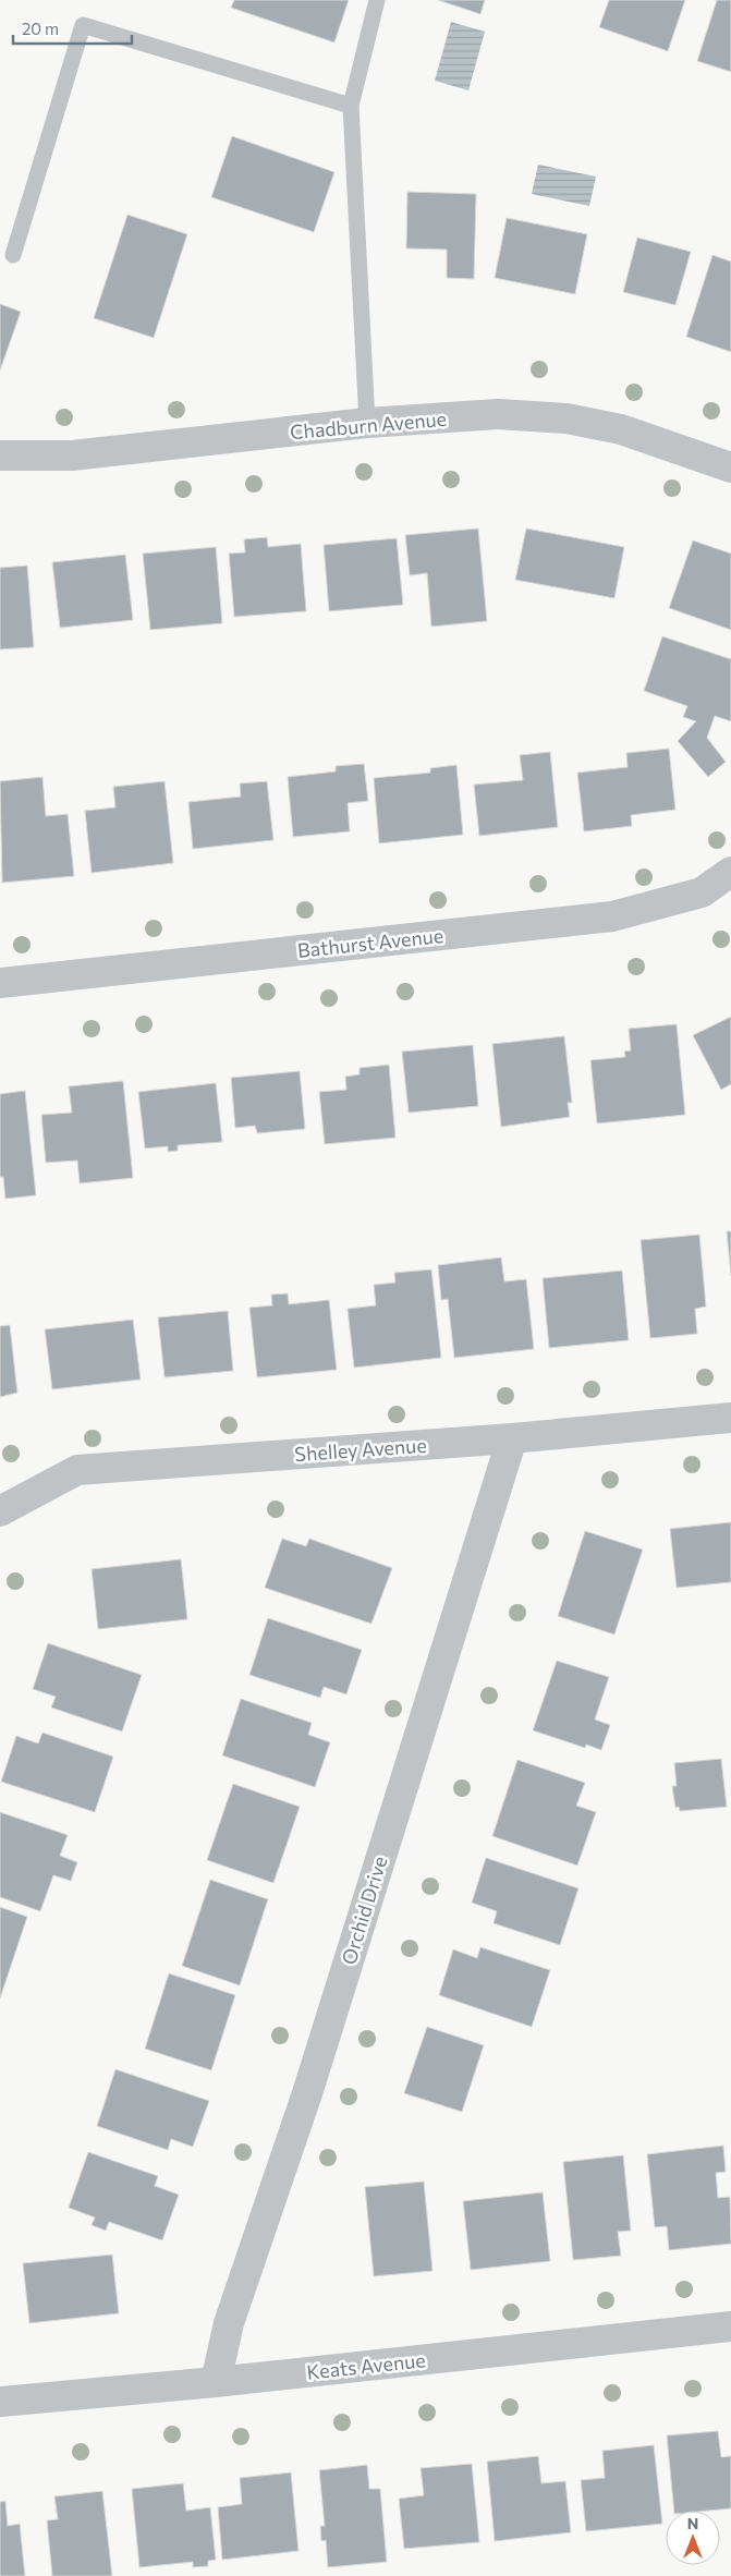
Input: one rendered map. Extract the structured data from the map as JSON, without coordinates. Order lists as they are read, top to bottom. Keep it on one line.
{"streets":{"street":["Chadburn Avenue","Bathurst Avenue","Shelley Avenue","Orchid Drive","Keats Avenue"]},"crossings":[["Shelley Avenue","Orchid Drive"],["Orchid Drive","Keats Avenue"]],"scale_bar":"20 m","north":"top"}
